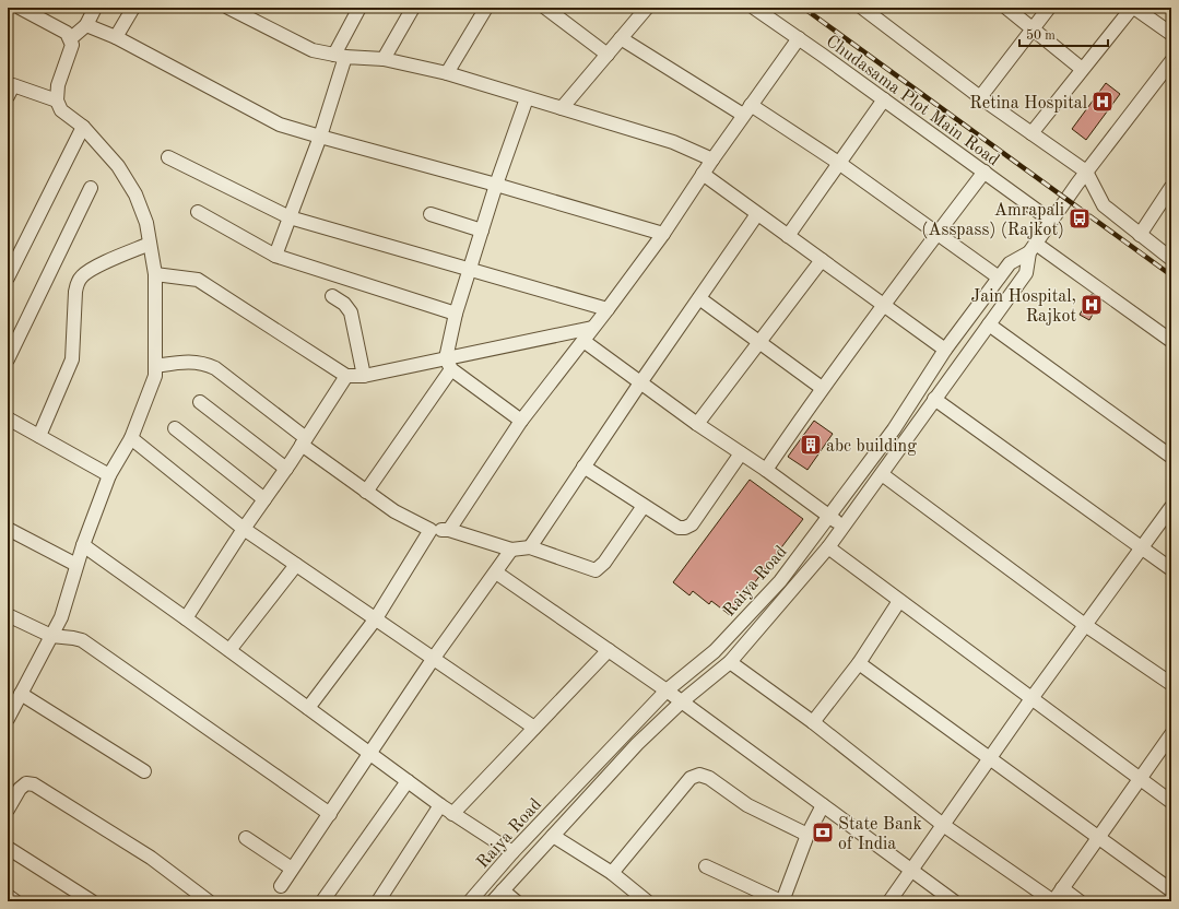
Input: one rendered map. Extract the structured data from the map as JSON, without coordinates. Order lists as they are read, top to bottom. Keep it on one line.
{"streets":{"street":["Chudasama Plot Main Road","Raiya Road"]},"crossings":[["Chudasama Plot Main Road","Raiya Road"]],"places":{"hospital":["Retina Hospital","Jain Hospital, Rajkot"],"bus stop":["Amrapali (Asspass) (Rajkot)"],"building":["abc building"],"bank":["State Bank of India"]},"scale_bar":"50 m"}
